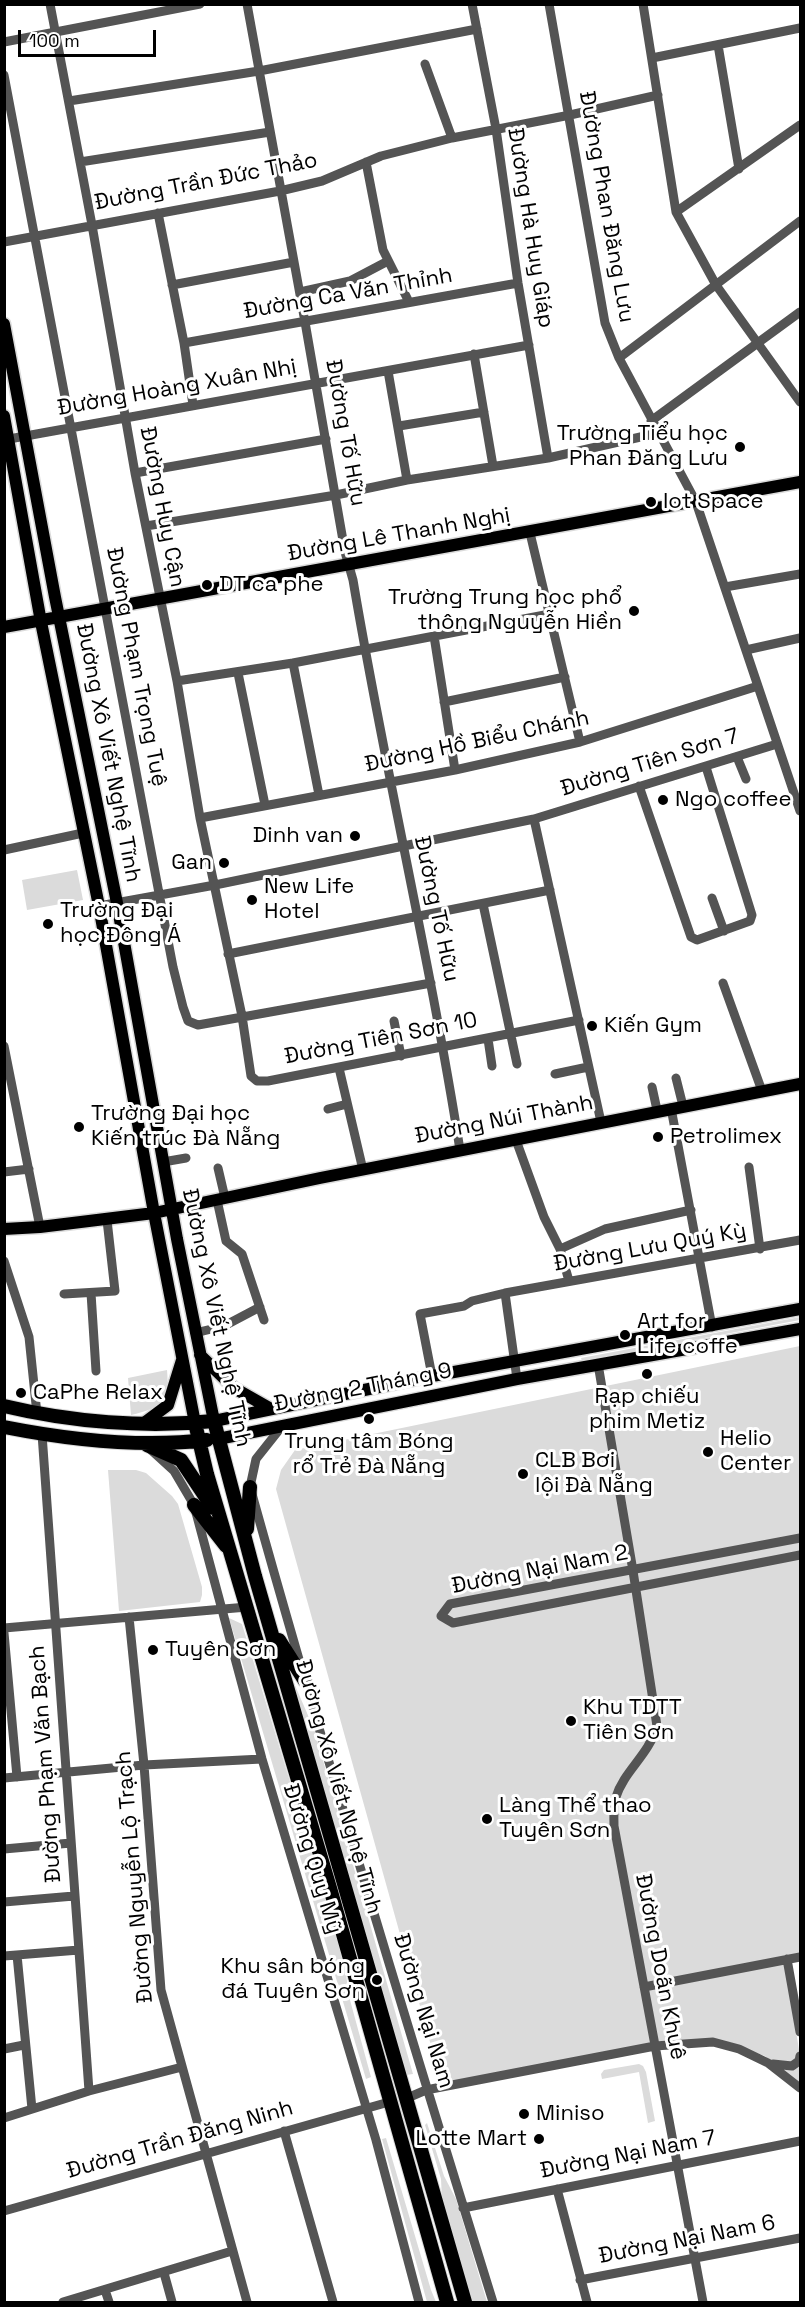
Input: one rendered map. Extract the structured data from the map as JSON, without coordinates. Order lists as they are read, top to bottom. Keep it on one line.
{"streets":{"highway":["Đường Xô Viết Nghệ Tĩnh"],"main road":["Đường Lê Thanh Nghị","Đường Núi Thành","Đường 2 Tháng 9"],"street":["Đường Trần Đức Thảo","Đường Phan Đăng Lưu","Đường Hà Huy Giáp","Đường Ca Văn Thỉnh","Đường Hoàng Xuân Nhị","Đường Tố Hữu","Đường Huy Cận","Đường Phạm Trọng Tuệ","Đường Hồ Biểu Chánh","Đường Tiên Sơn 7","Đường Tiên Sơn 10","Đường Lưu Quý Kỳ","Đường Nại Nam 2","Đường Phạm Văn Bạch","Đường Quy Mỹ","Đường Nguyễn Lộ Trạch","Đường Doãn Khuê","Đường Nại Nam","Đường Trần Đăng Ninh","Đường Nại Nam 7","Đường Nại Nam 6"]},"crossings":[["Đường Trần Đức Thảo","Đường Phan Đăng Lưu"],["Đường Trần Đức Thảo","Đường Hà Huy Giáp"],["Đường Trần Đức Thảo","Đường Tố Hữu"],["Đường Trần Đức Thảo","Đường Huy Cận"],["Đường Trần Đức Thảo","Đường Phạm Trọng Tuệ"],["Đường Phan Đăng Lưu","Đường Lê Thanh Nghị"],["Đường Phan Đăng Lưu","Đường Hồ Biểu Chánh"],["Đường Phan Đăng Lưu","Đường Tiên Sơn 7"],["Đường Hà Huy Giáp","Đường Ca Văn Thỉnh"],["Đường Hà Huy Giáp","Đường Hoàng Xuân Nhị"],["Đường Ca Văn Thỉnh","Đường Tố Hữu"],["Đường Hoàng Xuân Nhị","Đường Tố Hữu"],["Đường Hoàng Xuân Nhị","Đường Huy Cận"],["Đường Hoàng Xuân Nhị","Đường Phạm Trọng Tuệ"],["Đường Hoàng Xuân Nhị","Đường Xô Viết Nghệ Tĩnh"],["Đường Tố Hữu","Đường Lê Thanh Nghị"],["Đường Tố Hữu","Đường Phạm Trọng Tuệ"],["Đường Tố Hữu","Đường Hồ Biểu Chánh"],["Đường Tố Hữu","Đường Tiên Sơn 7"],["Đường Tố Hữu","Đường Tiên Sơn 10"],["Đường Tố Hữu","Đường Núi Thành"],["Đường Huy Cận","Đường Lê Thanh Nghị"],["Đường Huy Cận","Đường Phạm Trọng Tuệ"],["Đường Huy Cận","Đường Hồ Biểu Chánh"],["Đường Huy Cận","Đường Tiên Sơn 7"],["Đường Huy Cận","Đường Tiên Sơn 10"],["Đường Lê Thanh Nghị","Đường Phạm Trọng Tuệ"],["Đường Lê Thanh Nghị","Đường Xô Viết Nghệ Tĩnh"],["Đường Phạm Trọng Tuệ","Đường Tiên Sơn 7"],["Đường Phạm Trọng Tuệ","Đường Tiên Sơn 10"],["Đường Xô Viết Nghệ Tĩnh","Đường Tiên Sơn 7"],["Đường Xô Viết Nghệ Tĩnh","Đường Núi Thành"],["Đường Xô Viết Nghệ Tĩnh","Đường 2 Tháng 9"],["Đường Xô Viết Nghệ Tĩnh","Đường Trần Đăng Ninh"],["Đường Lưu Quý Kỳ","Đường 2 Tháng 9"],["Đường 2 Tháng 9","Đường Doãn Khuê"],["Đường 2 Tháng 9","Đường Nại Nam"],["Đường Nại Nam 2","Đường Doãn Khuê"],["Đường Quy Mỹ","Đường Trần Đăng Ninh"],["Đường Nguyễn Lộ Trạch","Đường Trần Đăng Ninh"],["Đường Doãn Khuê","Đường Nại Nam 7"],["Đường Doãn Khuê","Đường Nại Nam 6"],["Đường Nại Nam","Đường Nại Nam 7"]],"places":["Trường Tiểu học Phan Đăng Lưu","Iot Space","DT ca phe","Trường Trung học phổ thông Nguyễn Hiền","Ngo coffee","Dinh van","Gan","New Life Hotel","Trường Đại học Đông Á","Kiến Gym","Trường Đại học Kiến trúc Đà Nẵng","Petrolimex","Art for Life coffe","Rạp chiếu phim Metiz","CaPhe Relax","Trung tâm Bóng rổ Trẻ Đà Nẵng","Helio Center","CLB Bơi lội Đà Nẵng","Tuyên Sơn","Khu TDTT Tiên Sơn","Làng Thể thao Tuyên Sơn","Khu sân bóng đá Tuyên Sơn","Miniso","Lotte Mart"],"scale_bar":"100 m"}
